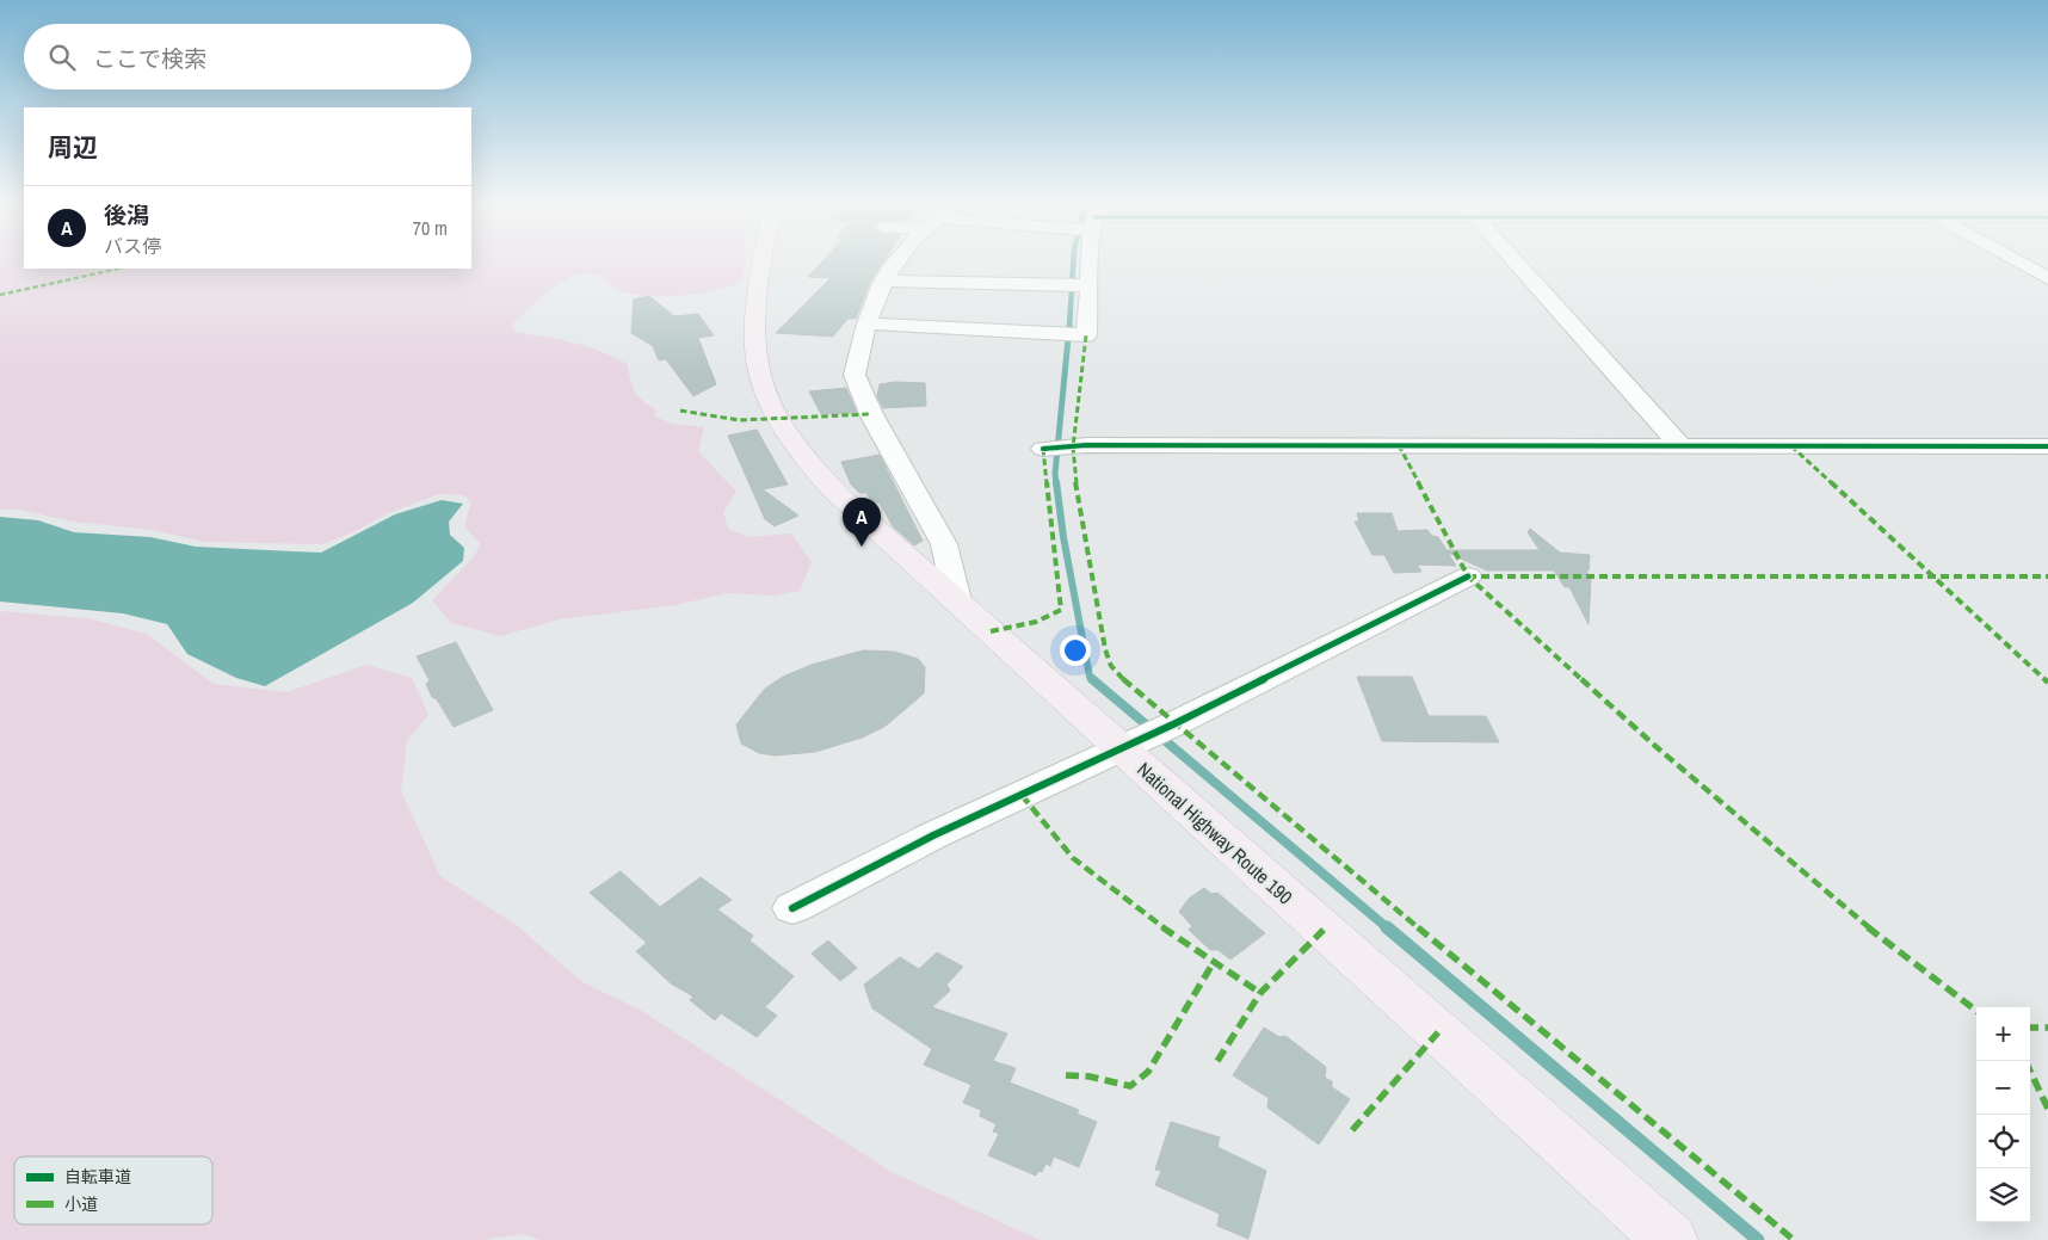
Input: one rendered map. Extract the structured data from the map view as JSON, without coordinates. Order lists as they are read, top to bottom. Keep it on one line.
{"streets":{"highway":["National Highway Route 190"]},"legend":["自転車道","小道"],"page":{"search":"ここで検索","heading":"周辺","list":[{"mark":"A","name":"後潟","note":"バス停","value":"70 m"}],"pins":"A","map_buttons":["+","−"]}}
